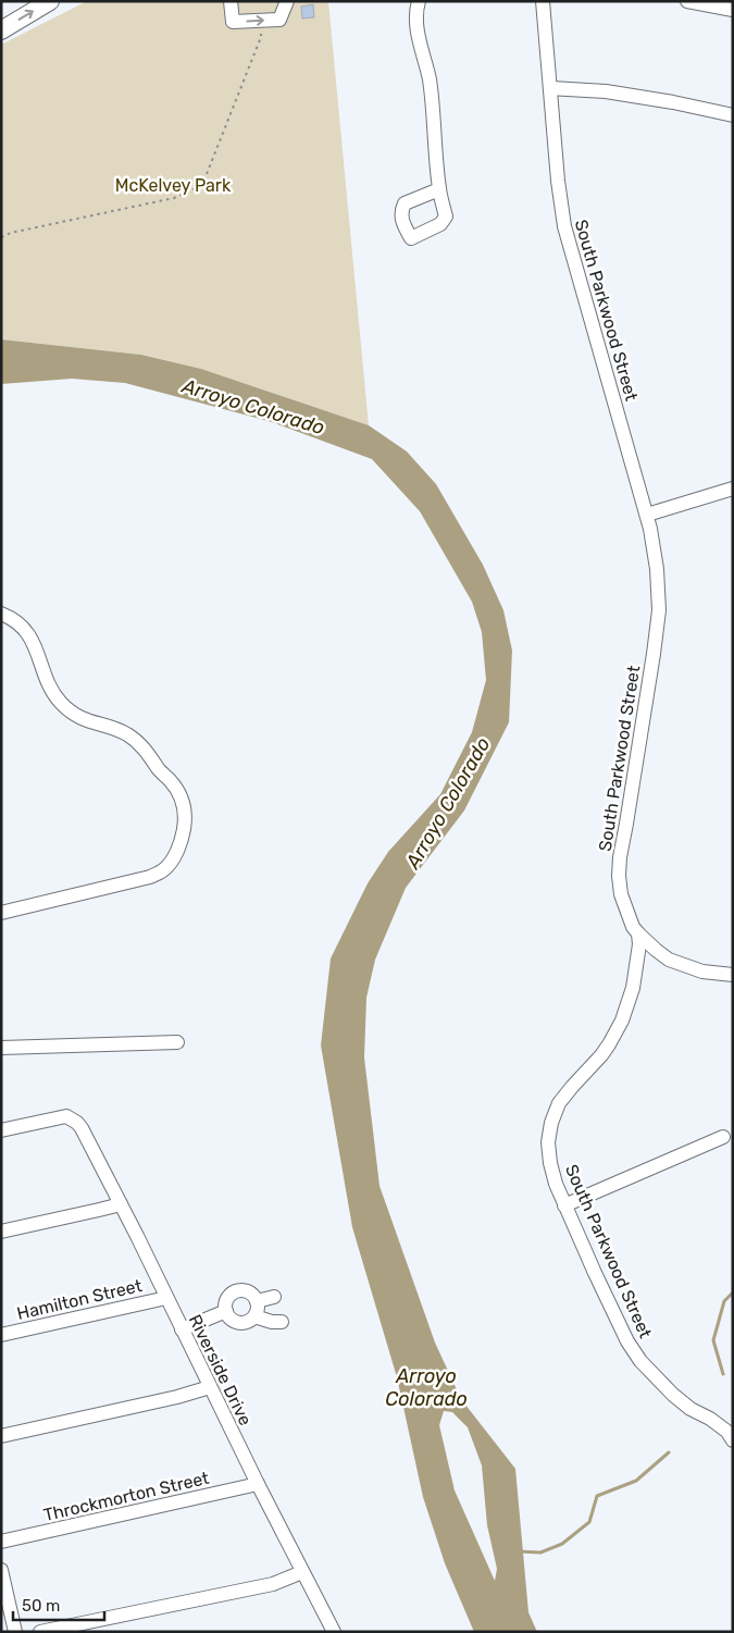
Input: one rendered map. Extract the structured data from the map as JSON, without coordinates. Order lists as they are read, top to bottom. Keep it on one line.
{"streets":{"street":["South Parkwood Street","Hamilton Street","Riverside Drive","Throckmorton Street"]},"crossings":[["Hamilton Street","Riverside Drive"],["Riverside Drive","Throckmorton Street"]],"water":["Arroyo Colorado"],"parks":["McKelvey Park"],"scale_bar":"50 m"}
